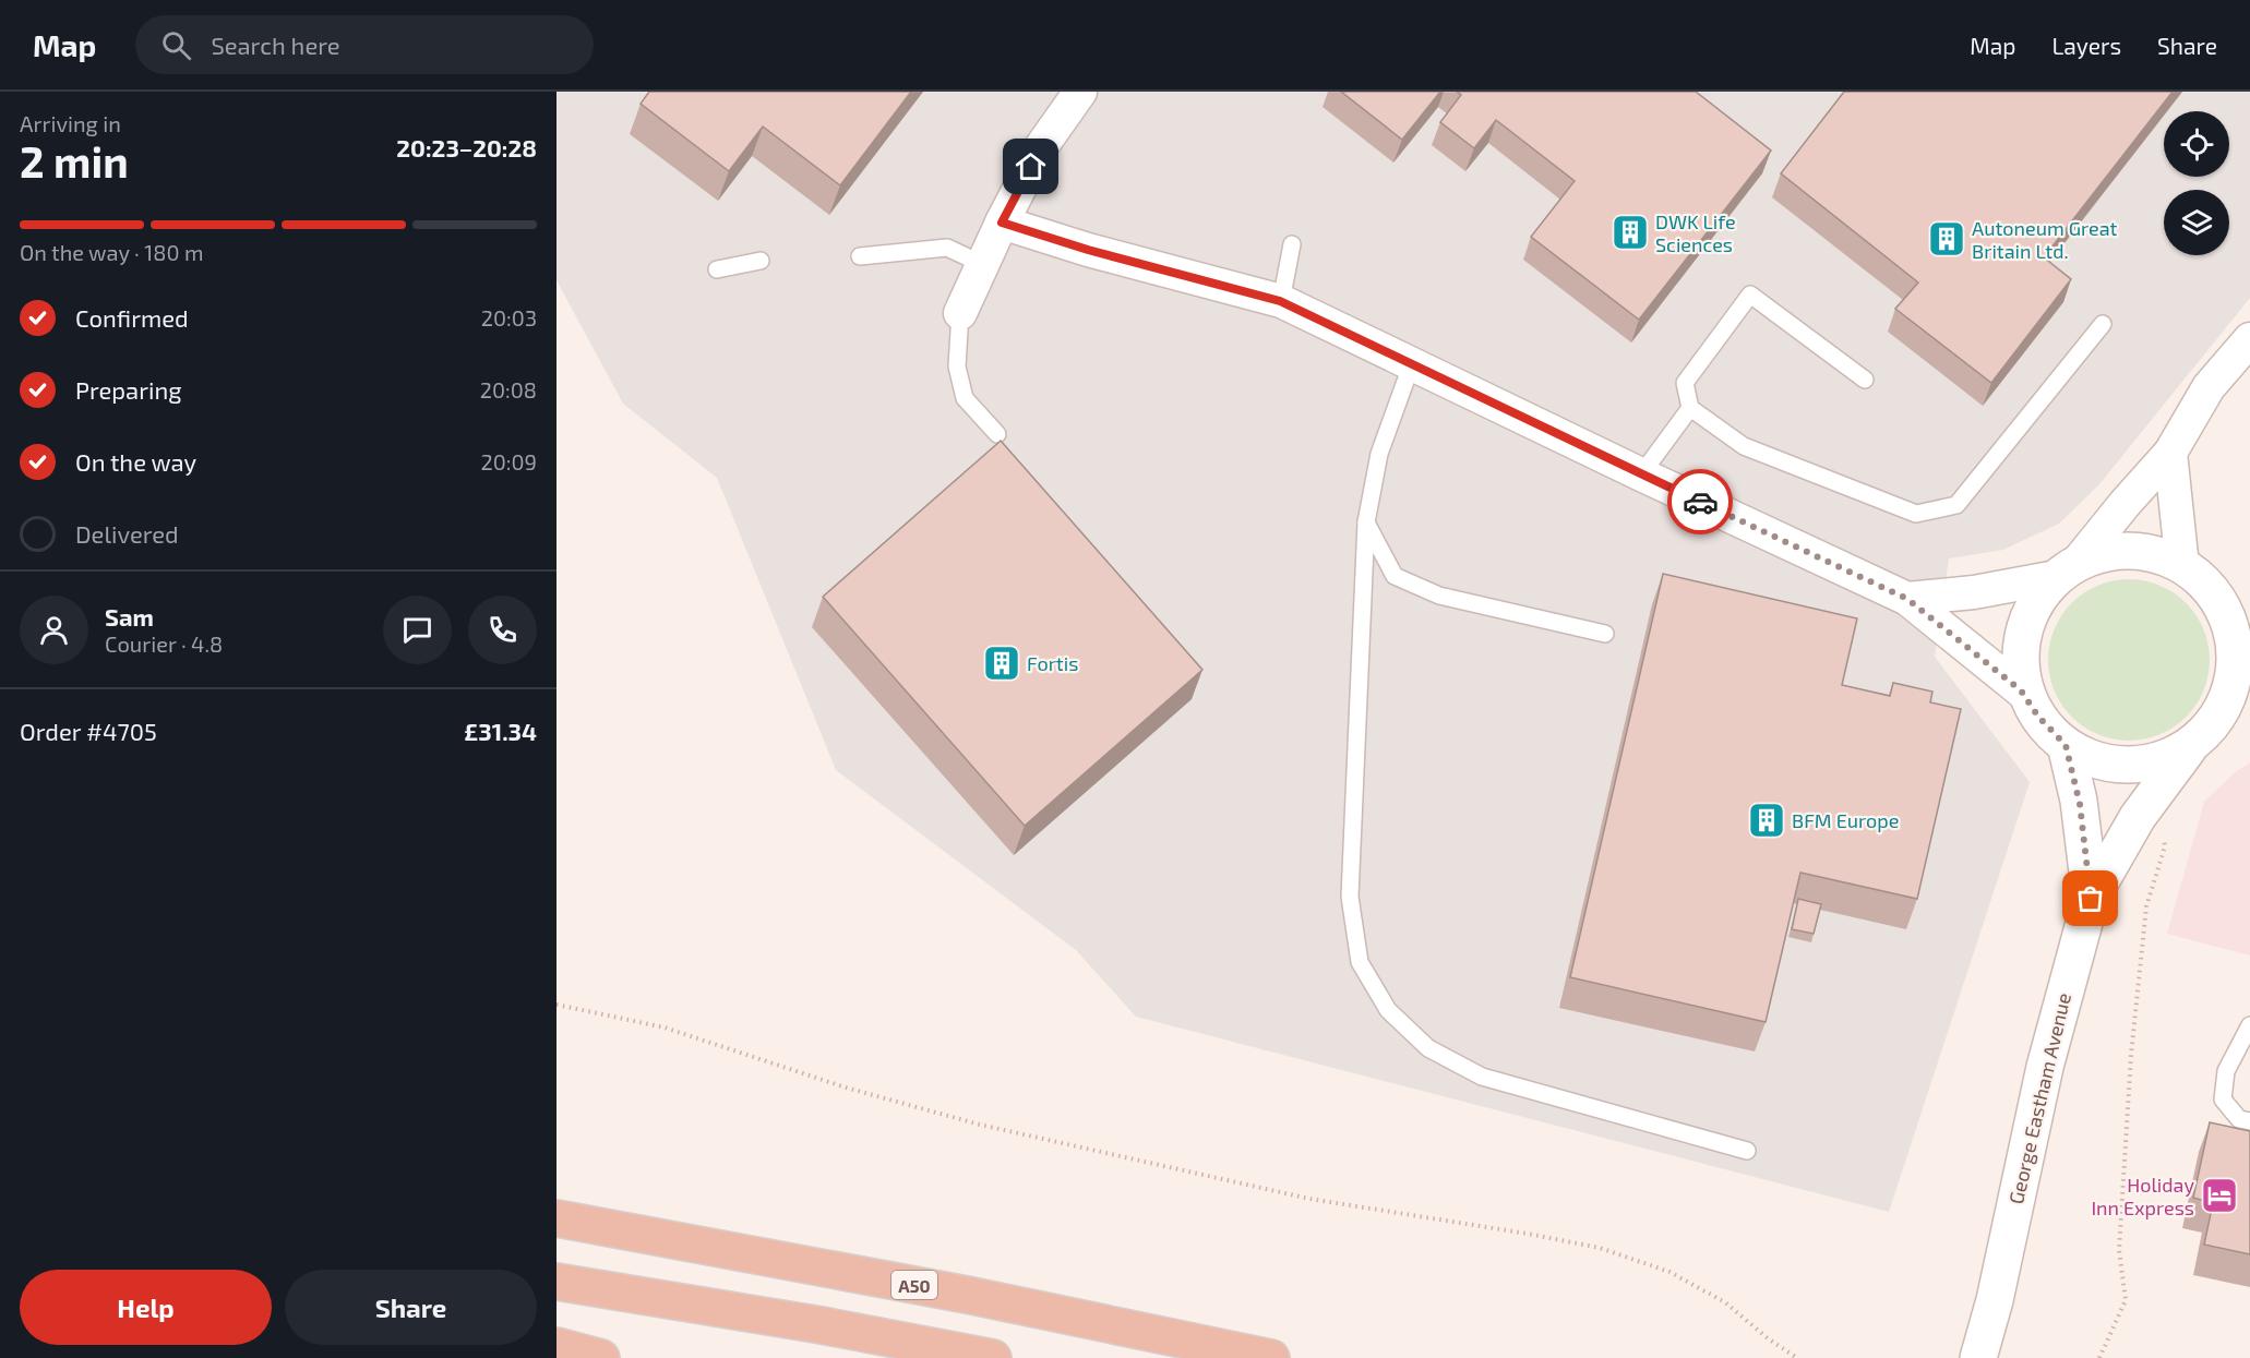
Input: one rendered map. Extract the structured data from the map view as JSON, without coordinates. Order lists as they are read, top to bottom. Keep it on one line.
{"streets":{"highway":["A50"],"main road":["George Eastham Avenue"]},"places":{"building":["DWK Life Sciences","Autoneum Great Britain Ltd.","Fortis","BFM Europe"],"hotel":["Holiday Inn Express"]},"page":{"header":"Map","search":"Search here","nav":["Map","Layers","Share"],"heading":["2 min","Arriving in","20:23–20:28"],"panel":["Sam","Courier · 4.8","Order #4705","£31.34"],"bar":"On the way · 180 m","list":[["Confirmed","20:03"],["Preparing","20:08"],["On the way","20:09"],"Delivered"],"buttons":["Help","Share"]}}
